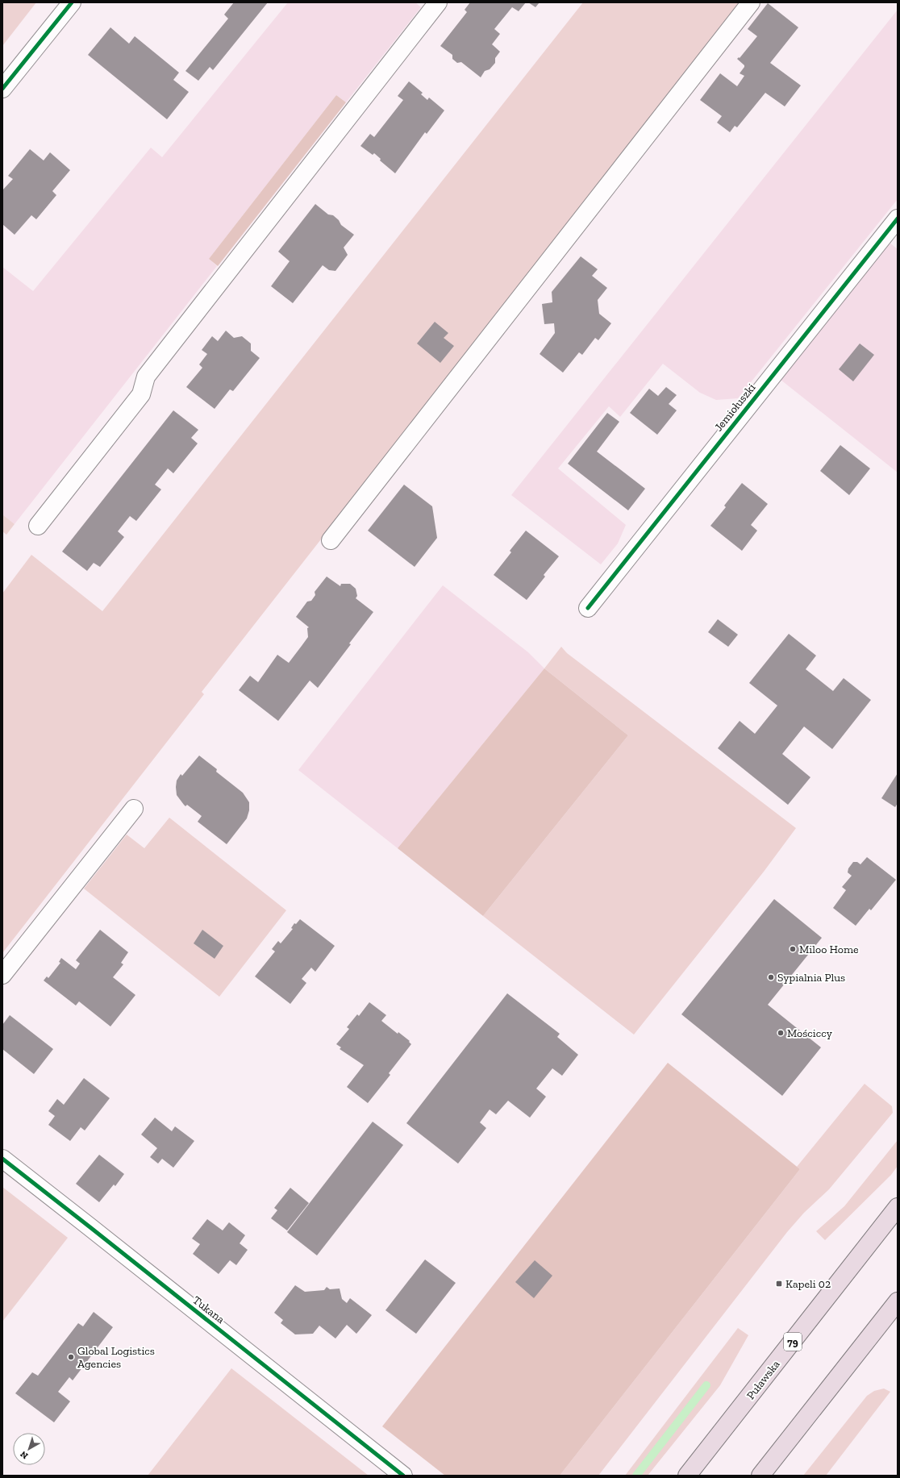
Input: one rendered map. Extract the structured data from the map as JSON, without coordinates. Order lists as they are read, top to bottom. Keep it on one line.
{"streets":{"main road":["79","Puławska"],"street":["Jemiołuszki","Tukana"]},"places":{"other":["Miloo Home","Sypialnia Plus","Mościccy","Global Logistics Agencies"],"transit":["Kapeli 02"]},"north":"bottom left"}
